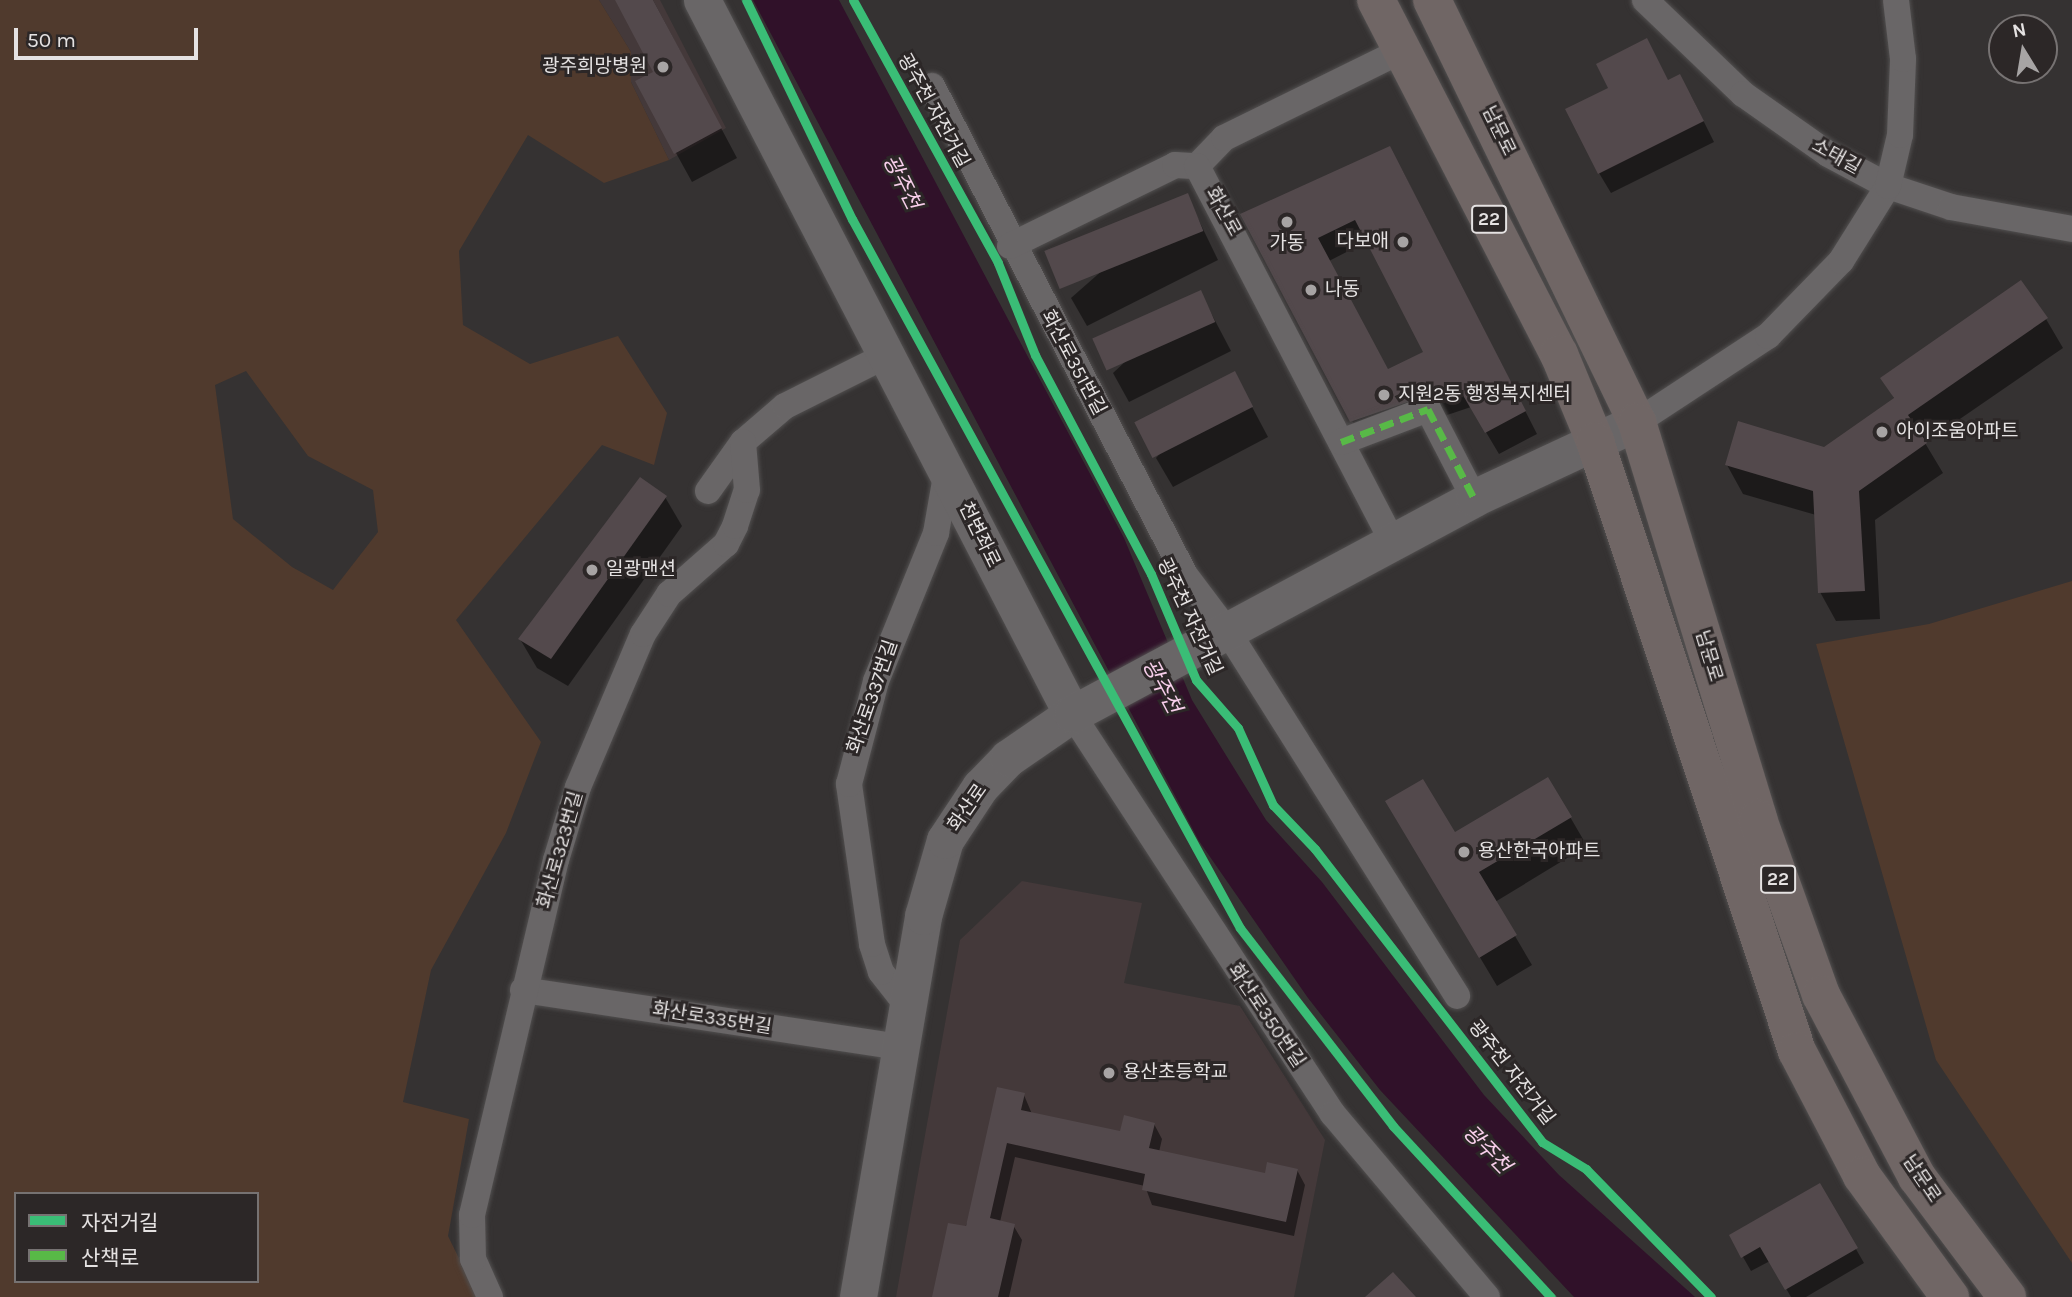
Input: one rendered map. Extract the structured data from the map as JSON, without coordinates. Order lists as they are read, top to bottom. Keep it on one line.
{"streets":{"main road":["남문로","화산로","22","천변좌로"],"street":["소태길","화산로351번길","화산로337번길","화산로323번길","화산로350번길","화산로335번길"],"cycle path":["광주천 자전거길"]},"crossings":[["남문로","화산로"],["화산로","화산로351번길"],["화산로","천변좌로"],["화산로","화산로337번길"],["화산로","화산로350번길"],["화산로","화산로335번길"],["천변좌로","화산로337번길"],["천변좌로","화산로350번길"],["화산로323번길","화산로335번길"]],"water":["광주천"],"places":["광주희망병원","가동","다보애","나동","지원2동 행정복지센터","아이조움아파트","일광맨션","용산한국아파트","용산초등학교"],"legend":["자전거길","산책로"],"scale_bar":"50 m","north":"top"}
